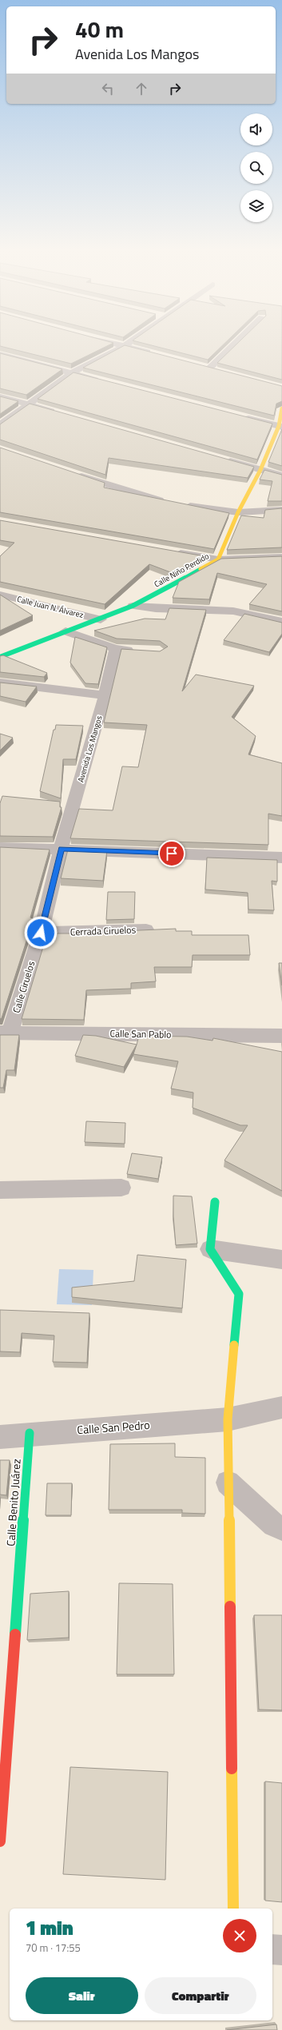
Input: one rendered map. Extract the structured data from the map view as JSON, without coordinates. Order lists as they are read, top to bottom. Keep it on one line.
{"streets":{"street":["Calle Niño Perdido","Calle Juan N. Álvarez","Avenida Los Mangos","Cerrada Ciruelos","Calle Ciruelos","Calle San Pablo","Calle San Pedro","Calle Benito Juárez"]},"crossings":[["Calle Niño Perdido","Calle Juan N. Álvarez"],["Avenida Los Mangos","Calle Ciruelos"],["Cerrada Ciruelos","Calle Ciruelos"],["Calle Ciruelos","Calle San Pablo"],["Calle San Pedro","Calle Benito Juárez"]],"page":{"turn":["40 m","Avenida Los Mangos"],"heading":["1 min","70 m · 17:55"],"buttons":["Salir","Compartir"]}}
